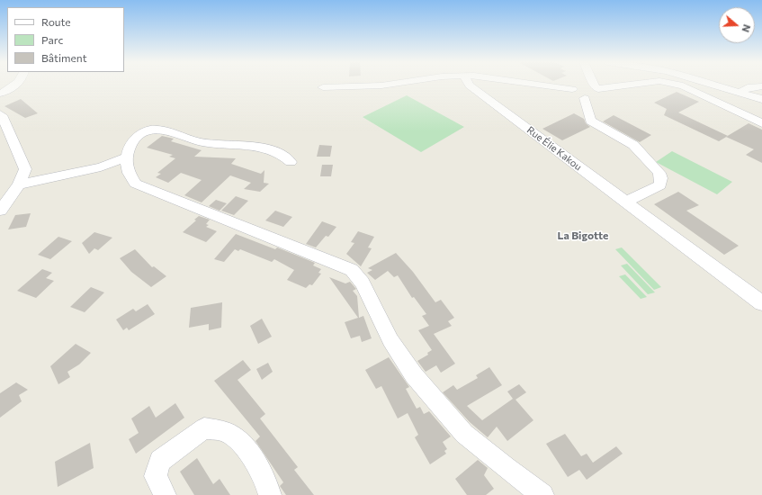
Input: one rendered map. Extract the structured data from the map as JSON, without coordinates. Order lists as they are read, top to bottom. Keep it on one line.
{"streets":{"street":["Rue Élie Kakou"]},"districts":["La Bigotte"],"legend":["Route","Parc","Bâtiment"],"north":"right"}
